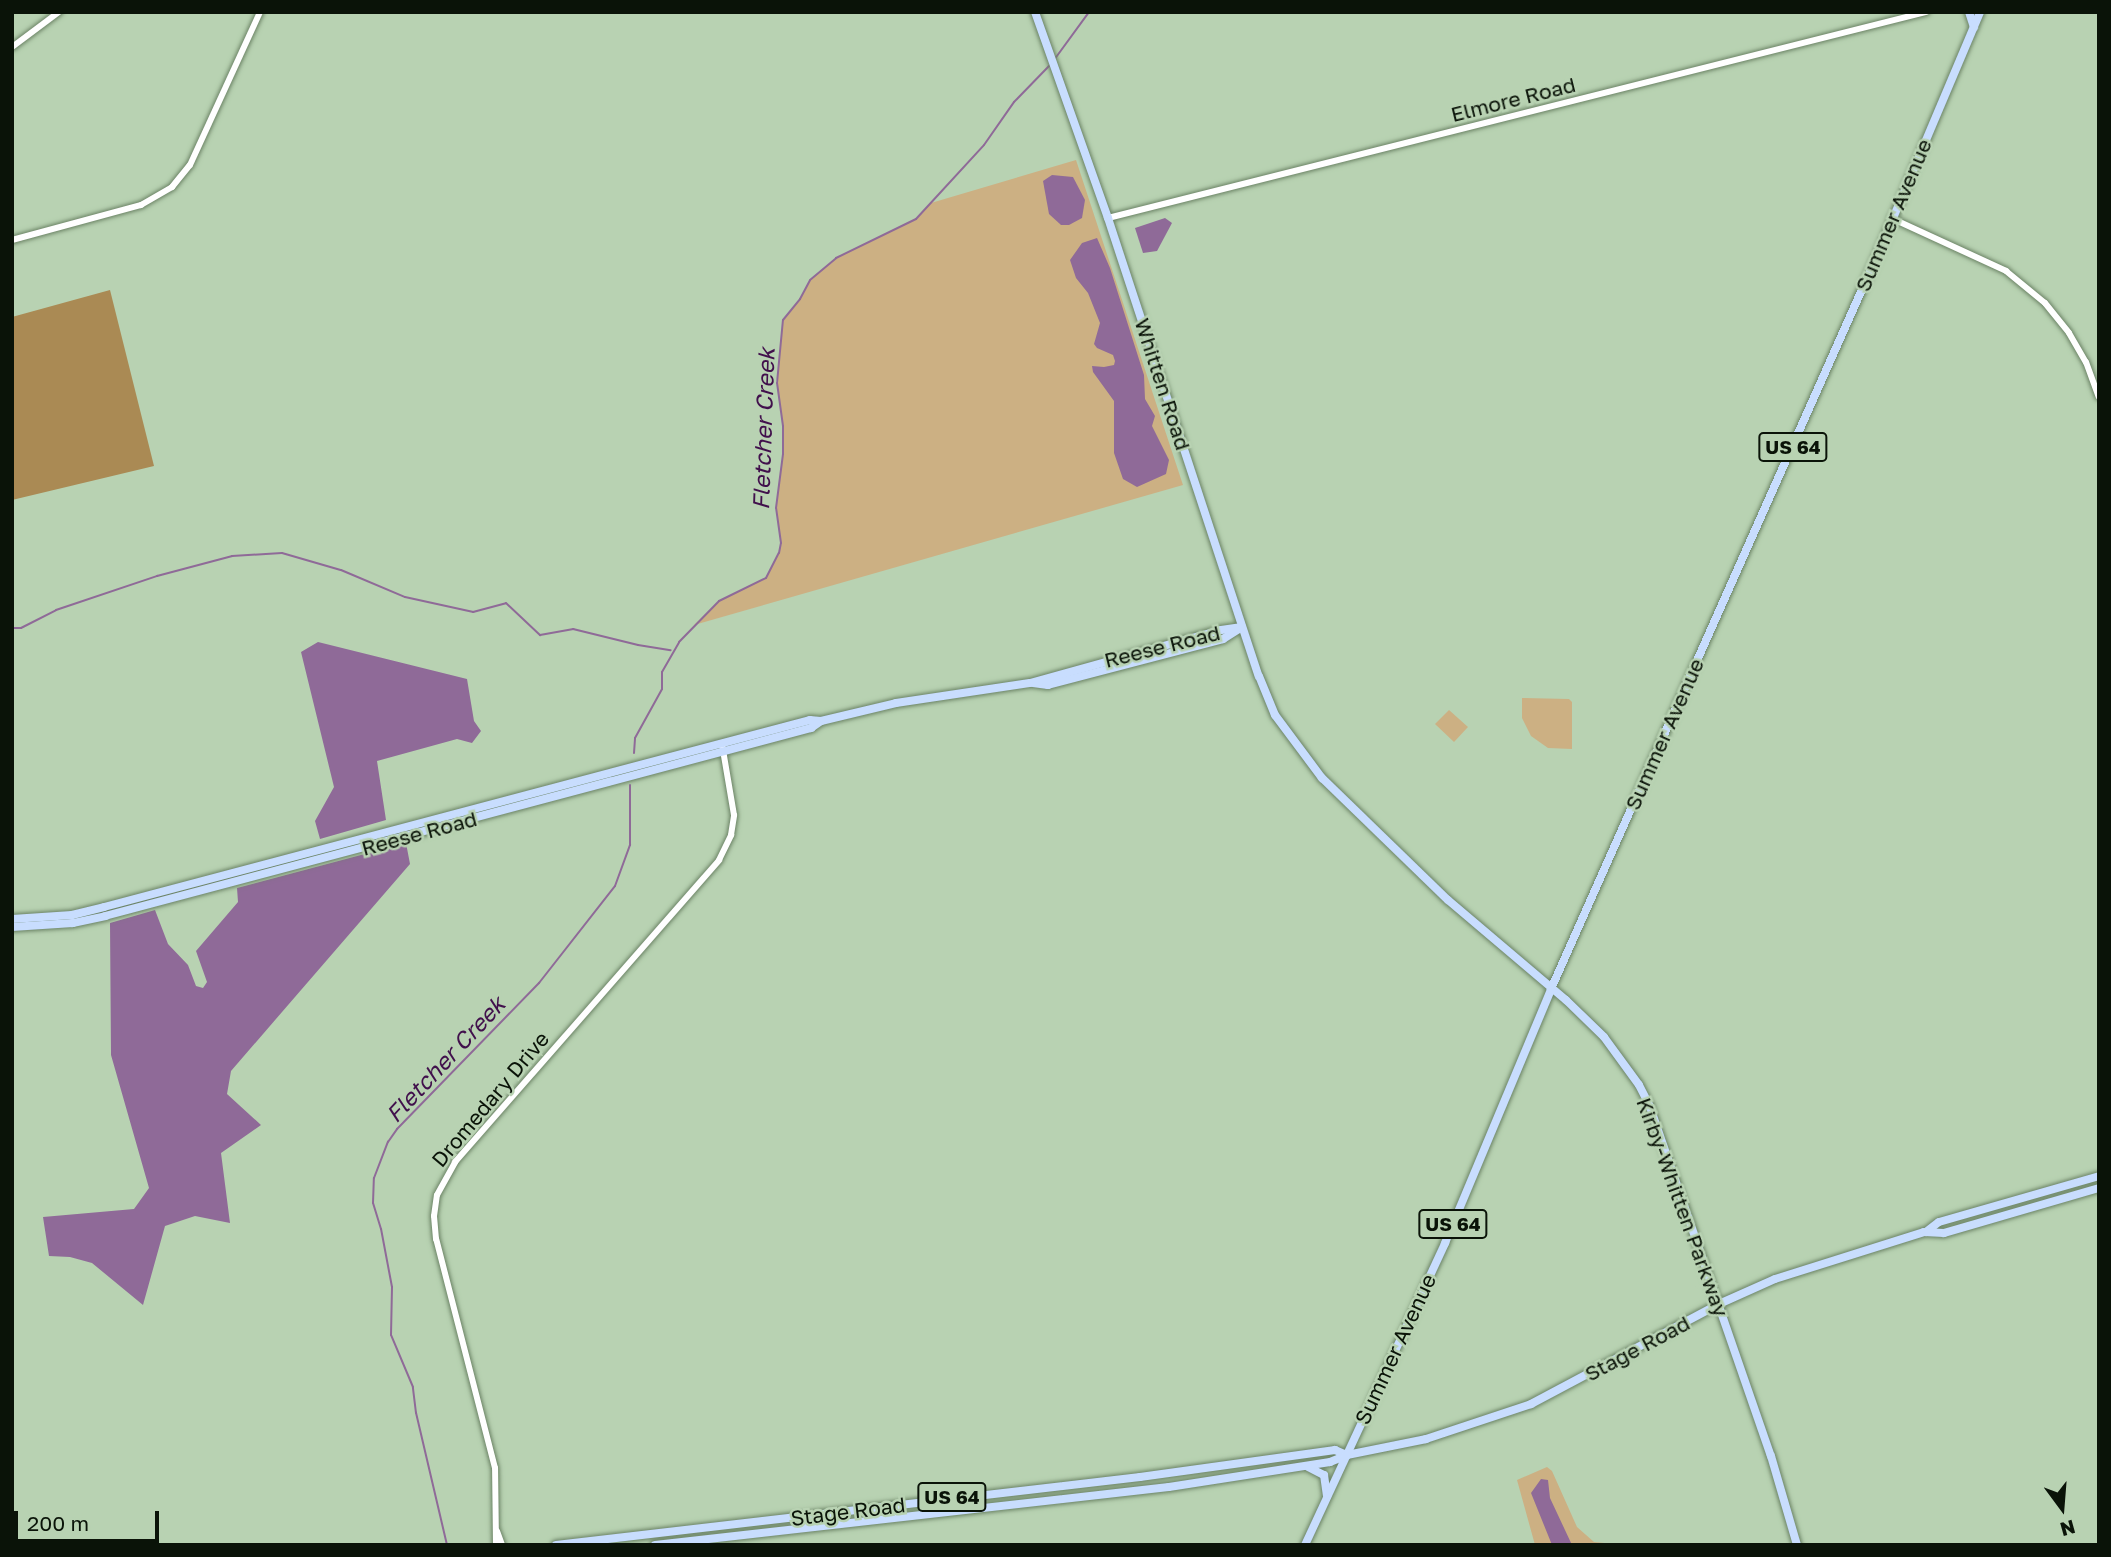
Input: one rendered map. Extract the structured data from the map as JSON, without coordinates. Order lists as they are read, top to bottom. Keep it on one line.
{"streets":{"main road":["Summer Avenue","Whitten Road","US 64","Reese Road","Kirby-Whitten Parkway","Stage Road"],"street":["Elmore Road","Dromedary Drive"]},"crossings":[["Elmore Road","Whitten Road"],["Summer Avenue","Kirby-Whitten Parkway"],["Summer Avenue","Stage Road"],["Whitten Road","Reese Road"],["Whitten Road","Kirby-Whitten Parkway"],["Reese Road","Dromedary Drive"],["Kirby-Whitten Parkway","Stage Road"]],"water":["Fletcher Creek"],"scale_bar":"200 m","north":"bottom"}
